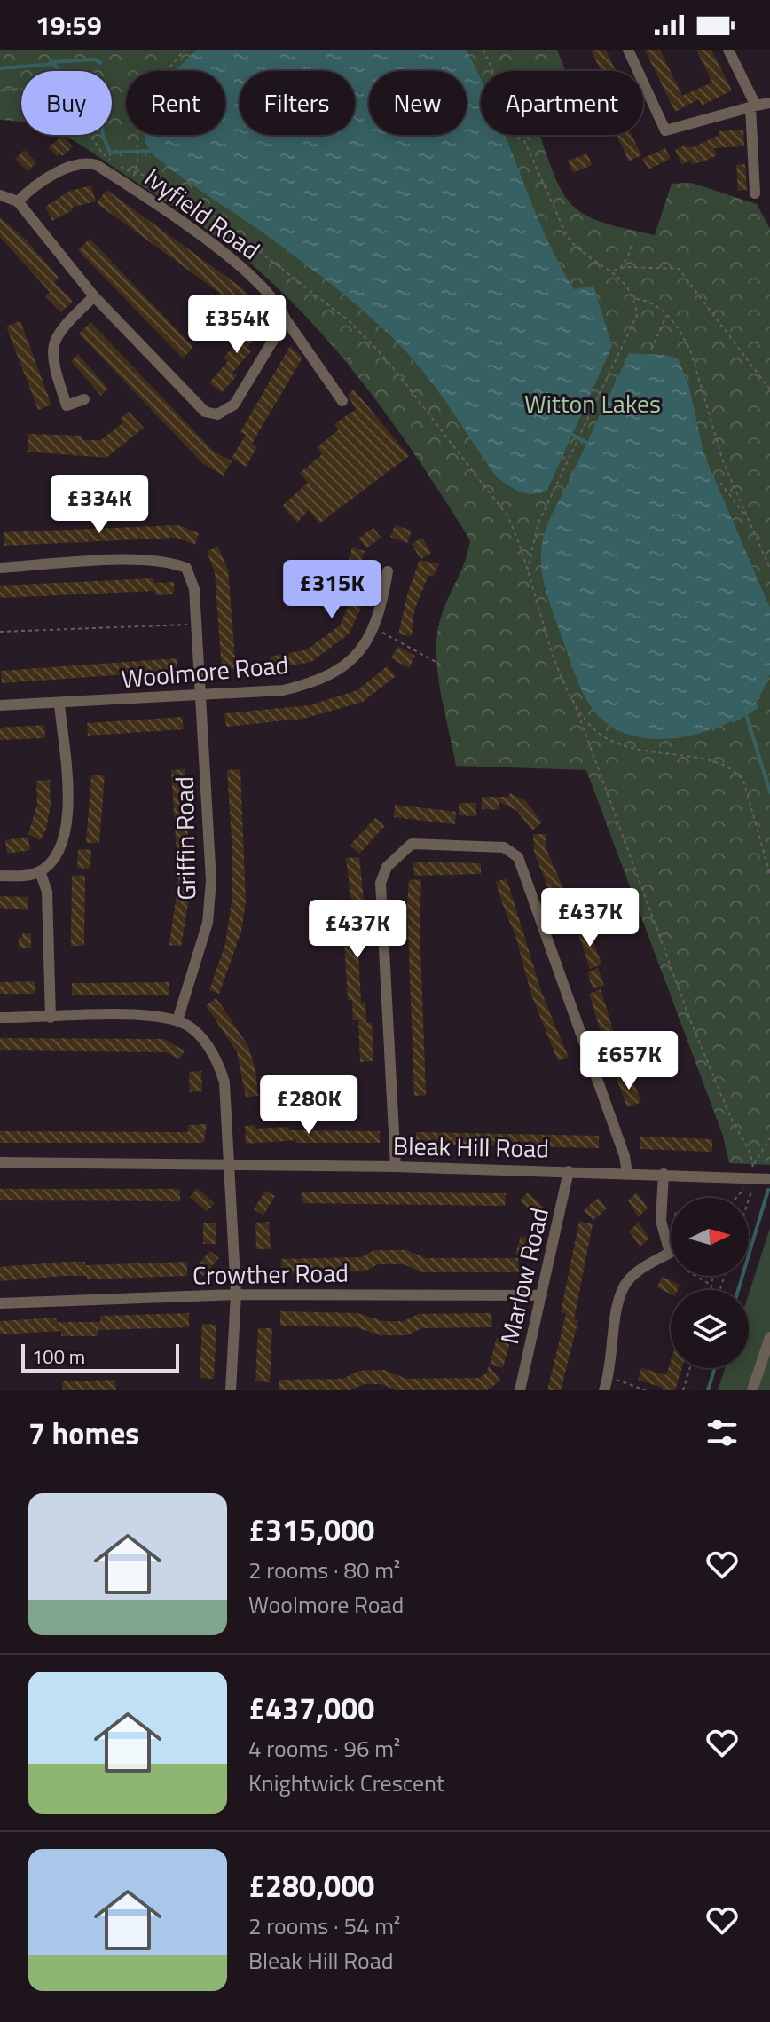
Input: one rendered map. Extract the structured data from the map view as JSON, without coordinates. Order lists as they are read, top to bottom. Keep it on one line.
{"streets":{"street":["Ivyfield Road","Woolmore Road","Griffin Road","Bleak Hill Road","Crowther Road","Marlow Road"]},"crossings":[["Woolmore Road","Griffin Road"],["Bleak Hill Road","Marlow Road"],["Crowther Road","Marlow Road"]],"parks":["Witton Lakes"],"scale_bar":"100 m","north":"right","page":{"status":"19:59","chip":["Buy","Rent","Filters","New","Apartment"],"price":["£354K","£334K","£315K","£437K","£437K","£657K","£280K"],"scale":"100 m","heading":"7 homes","list":[{"name":"£315,000","note":"2 rooms · 80 m² · Woolmore Road"},{"name":"£437,000","note":"4 rooms · 96 m² · Knightwick Crescent"},{"name":"£280,000","note":"2 rooms · 54 m² · Bleak Hill Road"}]}}
